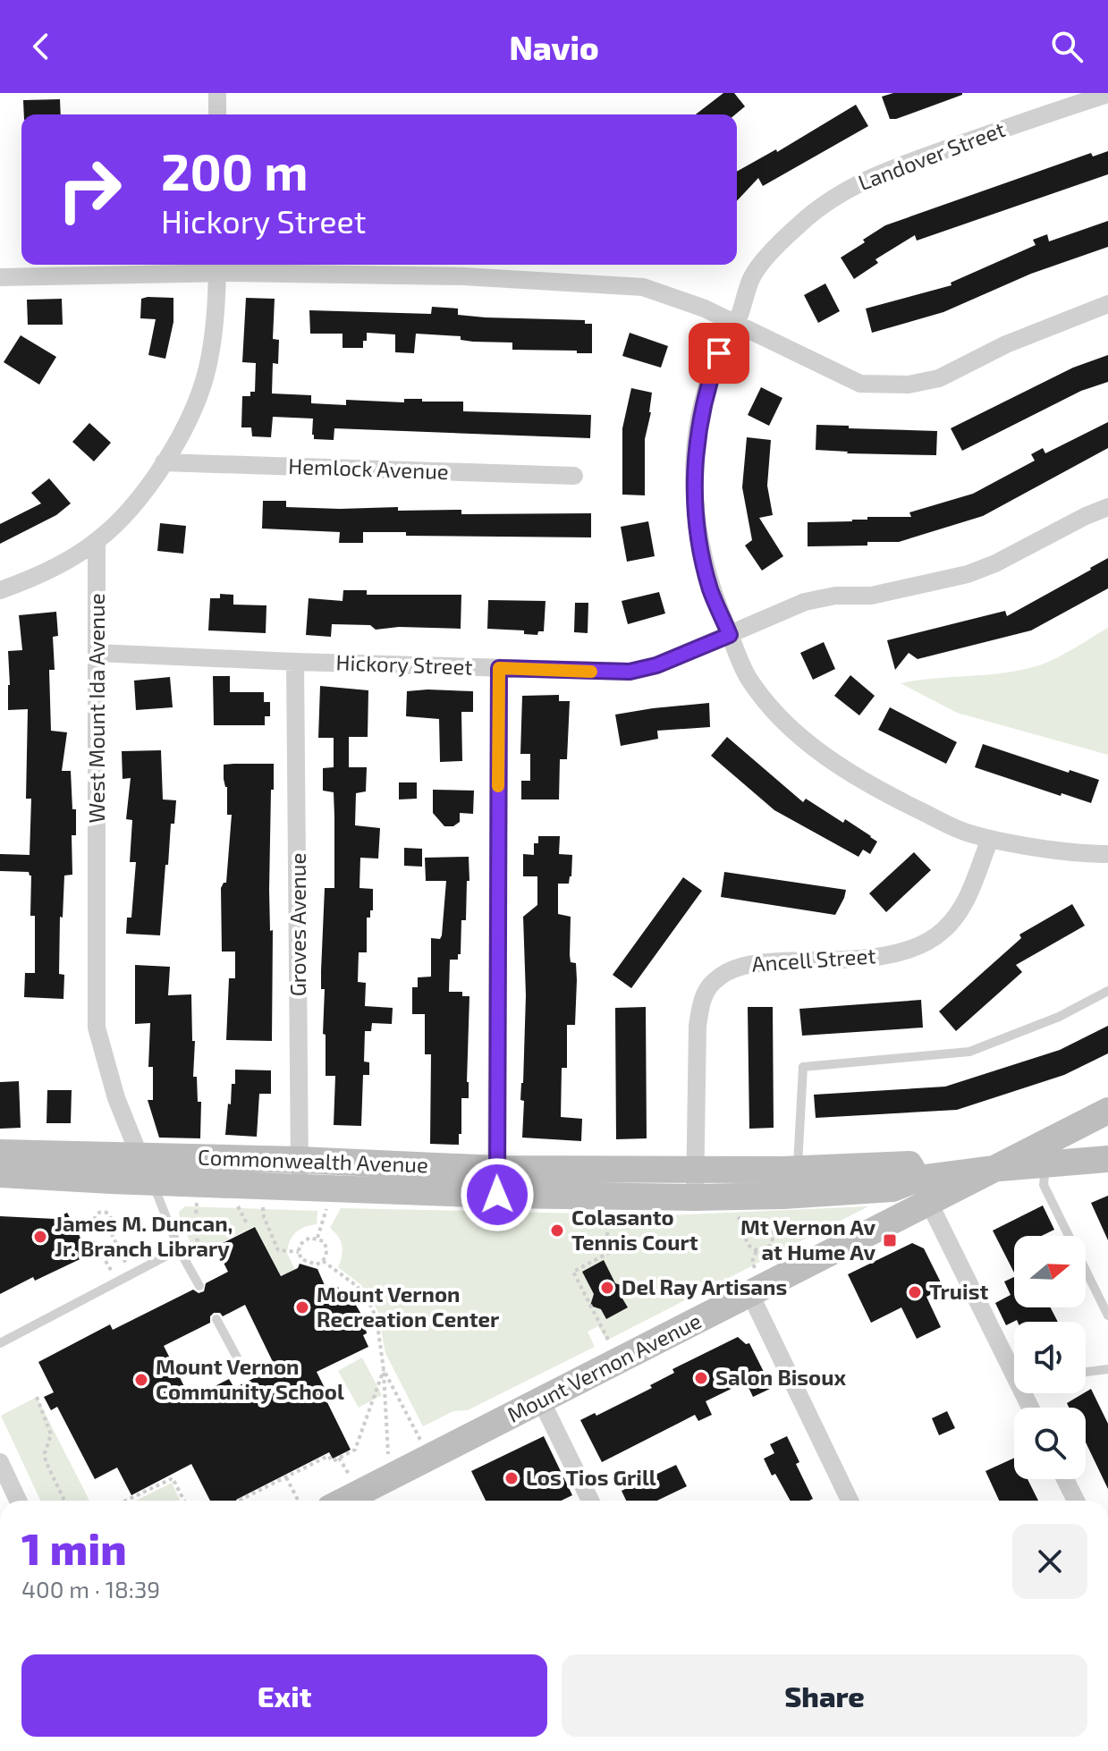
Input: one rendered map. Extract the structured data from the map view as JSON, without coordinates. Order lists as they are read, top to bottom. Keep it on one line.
{"streets":{"street":["Landover Street","Hemlock Avenue","Hickory Street","West Mount Ida Avenue","Groves Avenue","Ancell Street","Commonwealth Avenue","Mount Vernon Avenue"]},"crossings":[["Landover Street","Hickory Street"],["Landover Street","Ancell Street"],["Hickory Street","West Mount Ida Avenue"],["Hickory Street","Groves Avenue"],["West Mount Ida Avenue","Commonwealth Avenue"],["Groves Avenue","Commonwealth Avenue"],["Ancell Street","Commonwealth Avenue"],["Commonwealth Avenue","Mount Vernon Avenue"]],"places":{"other":["Colasanto Tennis Court","James M. Duncan, Jr. Branch Library","Del Ray Artisans","Truist","Mount Vernon Recreation Center","Salon Bisoux","Mount Vernon Community School","Los Tios Grill"],"transit":["Mt Vernon Av at Hume Av"]},"north":"right","page":{"header":"Navio","turn":["200 m","Hickory Street"],"heading":["1 min","400 m · 18:39"],"buttons":["Exit","Share"]}}
